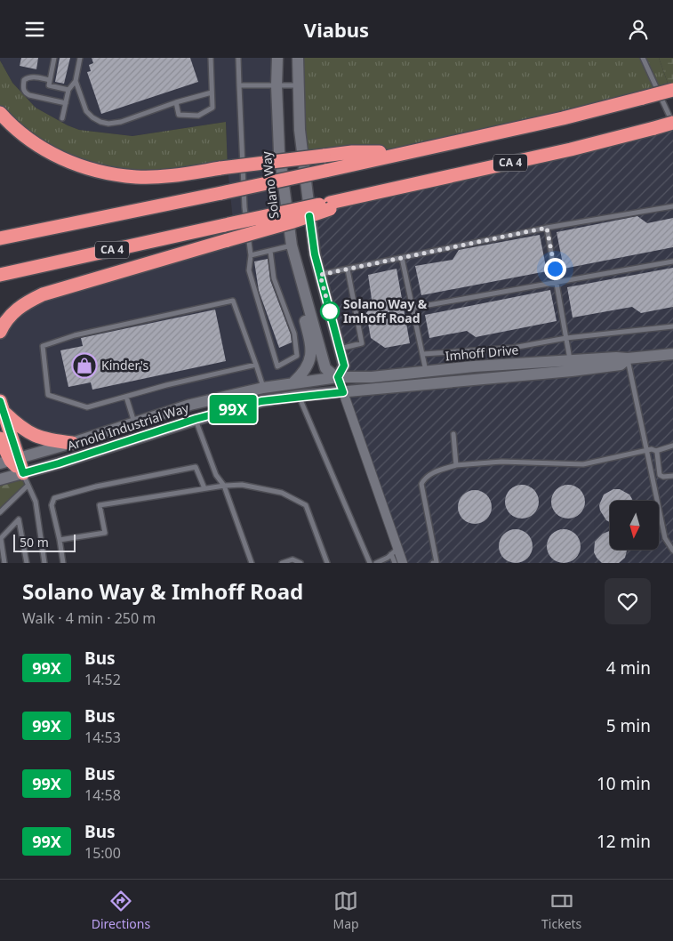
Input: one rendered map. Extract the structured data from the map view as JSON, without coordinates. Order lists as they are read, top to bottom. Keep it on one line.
{"streets":{"highway":["CA 4"],"street":["Solano Way","Imhoff Drive","Arnold Industrial Way"]},"crossings":[["Solano Way","Imhoff Drive"],["Solano Way","Arnold Industrial Way"],["Imhoff Drive","Arnold Industrial Way"]],"places":{"other":["Solano Way & Imhoff Road"],"shop":["Kinder's"]},"lines":["bus line 99X"],"scale_bar":"50 m","north":"bottom","page":{"header":"Viabus","on_map":"99X","scale":"50 m","heading":["Solano Way & Imhoff Road","Walk · 4 min · 250 m"],"list":[{"mark":"99X","name":"Bus","note":"14:52","value":"4 min"},{"mark":"99X","name":"Bus","note":"14:53","value":"5 min"},{"mark":"99X","name":"Bus","note":"14:58","value":"10 min"},{"mark":"99X","name":"Bus","note":"15:00","value":"12 min"}],"tabs":["Directions","Map","Tickets"]}}
